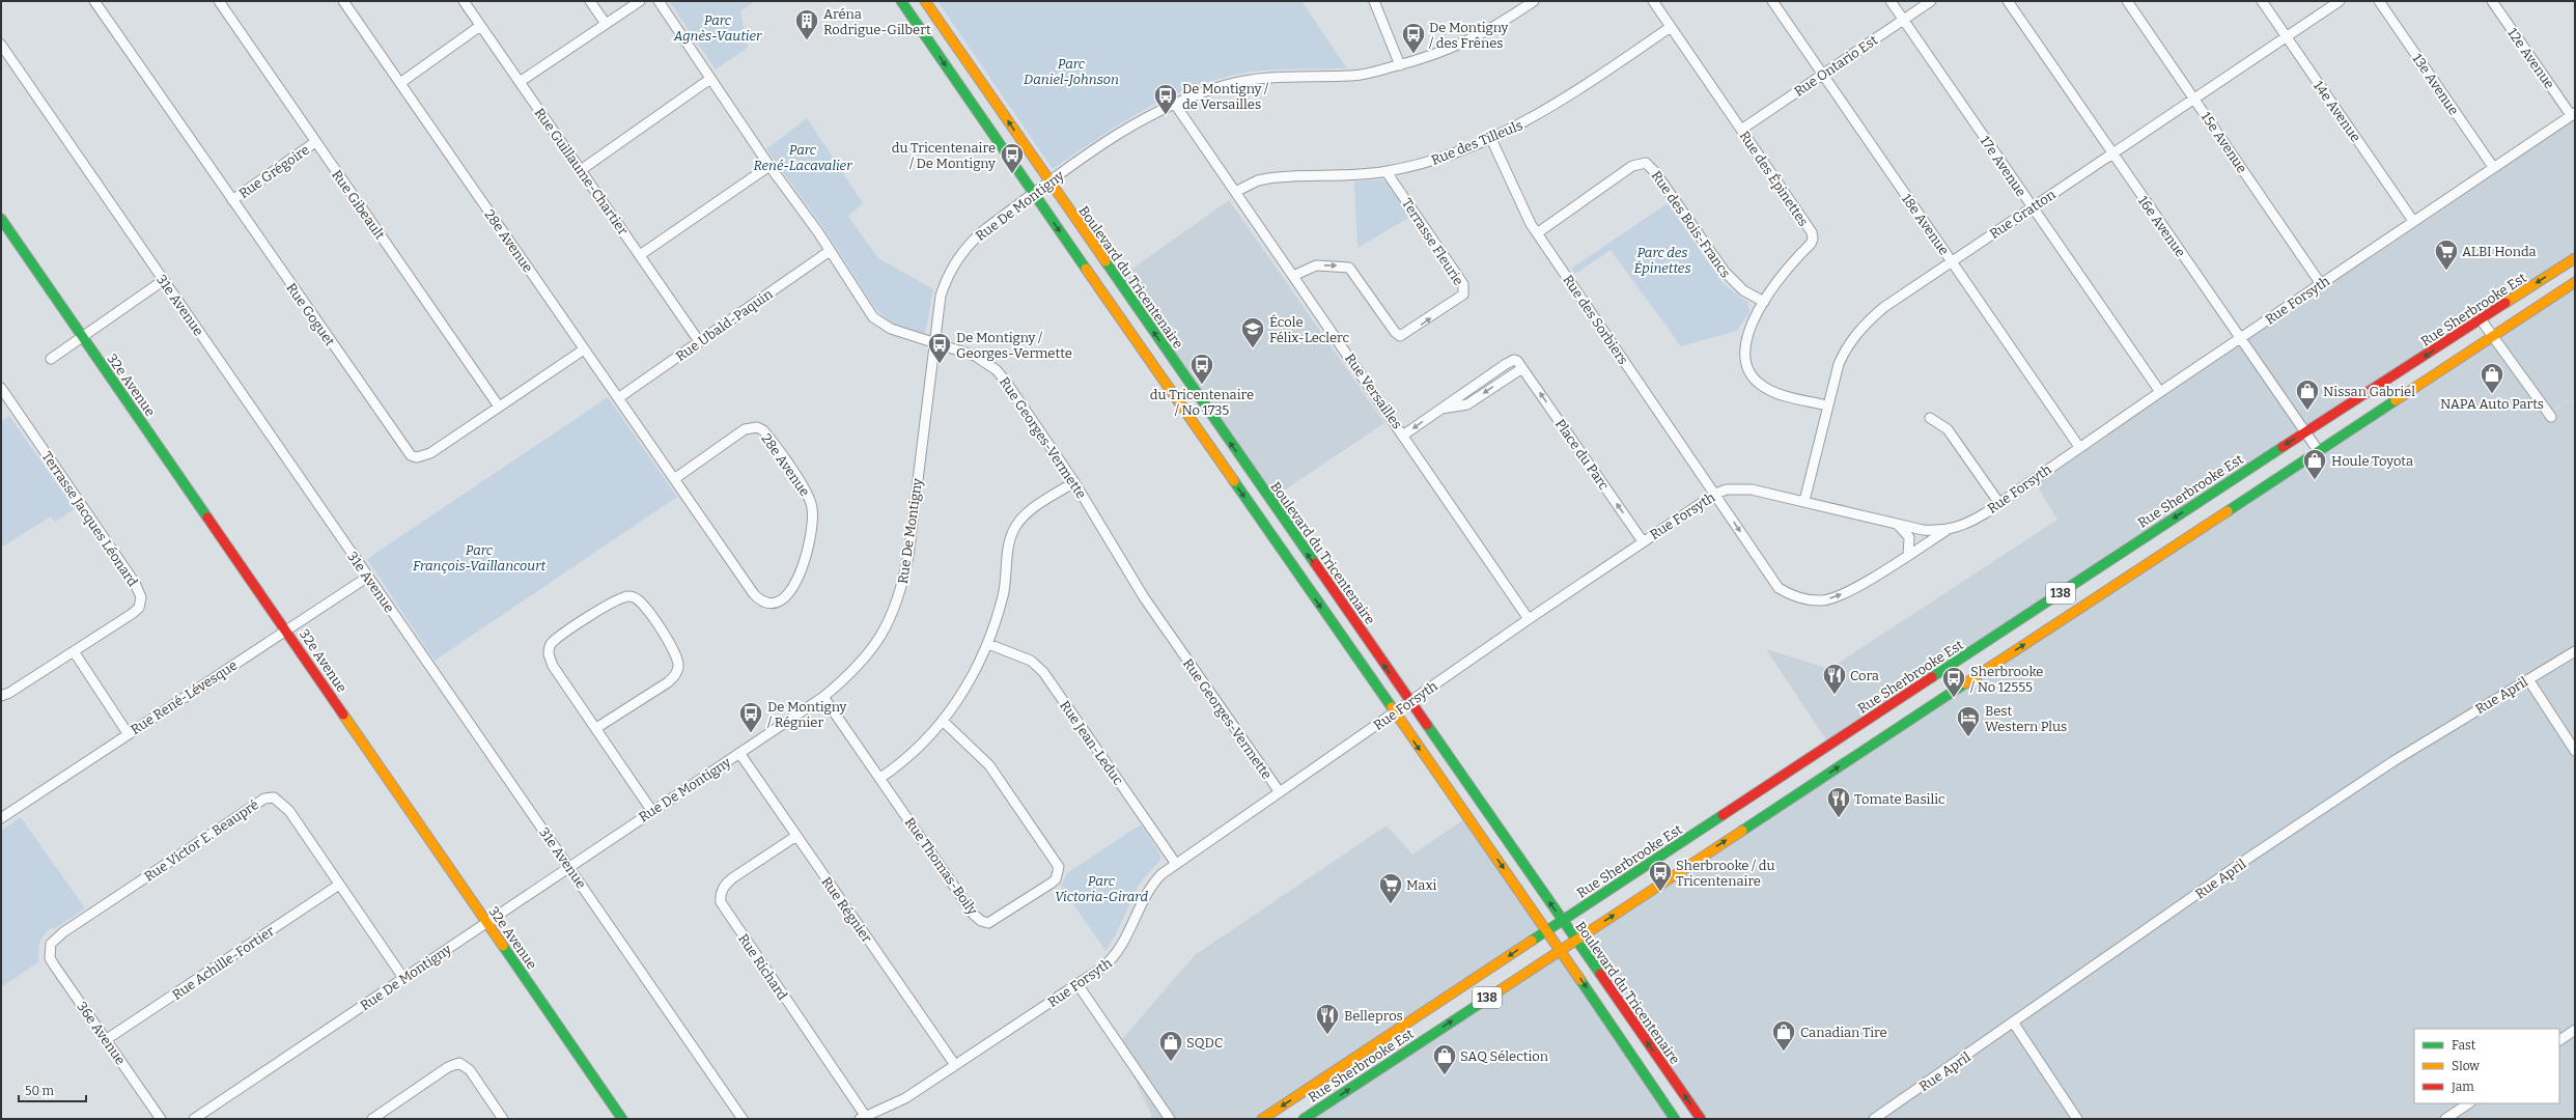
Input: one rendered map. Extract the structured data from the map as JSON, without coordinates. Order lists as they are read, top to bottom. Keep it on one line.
{"streets":{"street":["12e Avenue","Rue Ontario Est","13e Avenue","14e Avenue","Rue des Tilleuls","15e Avenue","17e Avenue","Rue Grégoire","Rue Guillaume-Chartier","Rue des Épinettes","Rue Gibeault","Rue De Montigny","Rue Gratton","Rue des Bois-Francs","18e Avenue","16e Avenue","28e Avenue","Terrasse Fleurie","Boulevard du Tricentenaire","Rue Forsyth","31e Avenue","Rue Sherbrooke Est","Rue Goguet","Rue des Sorbiers","Rue Ubald-Paquin","32e Avenue","Rue Versailles","Rue Georges-Vermette","Place du Parc","Terrasse Jacques Léonard","138","Rue April","Rue René-Lévesque","Rue Jean-Leduc","Rue Victor E. Beaupré","Rue Thomas-Boily","Rue Régnier","Rue Achille-Fortier","Rue Richard","36e Avenue"]},"crossings":[["12e Avenue","Rue Forsyth"],["Rue Ontario Est","17e Avenue"],["Rue Ontario Est","Rue des Épinettes"],["Rue Ontario Est","18e Avenue"],["13e Avenue","Rue Forsyth"],["14e Avenue","Rue Gratton"],["14e Avenue","Rue Forsyth"],["Rue des Tilleuls","Rue des Épinettes"],["Rue des Tilleuls","Terrasse Fleurie"],["Rue des Tilleuls","Rue des Sorbiers"],["Rue des Tilleuls","Rue Versailles"],["15e Avenue","Rue Gratton"],["15e Avenue","Rue Forsyth"],["17e Avenue","Rue Gratton"],["17e Avenue","Rue Forsyth"],["Rue Grégoire","Rue Gibeault"],["Rue Grégoire","Rue Goguet"],["Rue Guillaume-Chartier","Rue Ubald-Paquin"],["Rue des Épinettes","Rue Gratton"],["Rue des Épinettes","Rue des Bois-Francs"],["Rue Gibeault","Rue Goguet"],["Rue De Montigny","Boulevard du Tricentenaire"],["Rue De Montigny","31e Avenue"],["Rue De Montigny","32e Avenue"],["Rue De Montigny","Rue Versailles"],["Rue De Montigny","Rue Georges-Vermette"],["Rue De Montigny","Rue Victor E. Beaupré"],["Rue De Montigny","Rue Thomas-Boily"],["Rue De Montigny","Rue Régnier"],["Rue Gratton","18e Avenue"],["Rue Gratton","16e Avenue"],["Rue Gratton","Rue Forsyth"],["Rue des Bois-Francs","Rue des Sorbiers"],["18e Avenue","Rue Forsyth"],["16e Avenue","Rue Forsyth"],["16e Avenue","Rue Sherbrooke Est"],["28e Avenue","Rue Goguet"],["28e Avenue","Rue Ubald-Paquin"],["Terrasse Fleurie","Rue Versailles"],["Boulevard du Tricentenaire","Rue Forsyth"],["Boulevard du Tricentenaire","Rue Sherbrooke Est"],["Rue Forsyth","Rue des Sorbiers"],["Rue Forsyth","Rue Versailles"],["Rue Forsyth","Rue Georges-Vermette"],["Rue Forsyth","Place du Parc"],["Rue Forsyth","Rue Jean-Leduc"],["Rue Forsyth","Rue Régnier"],["Rue Forsyth","Rue Richard"],["31e Avenue","Rue René-Lévesque"],["Rue Ubald-Paquin","Rue Georges-Vermette"],["32e Avenue","Rue René-Lévesque"],["Rue Versailles","Place du Parc"],["Rue Victor E. Beaupré","Rue Achille-Fortier"],["Rue Victor E. Beaupré","36e Avenue"],["Rue Régnier","Rue Richard"],["Rue Achille-Fortier","36e Avenue"]],"parks":["Parc Agnès-Vautier","Parc Daniel-Johnson","Parc René-Lacavalier","Parc des Épinettes","Parc François-Vaillancourt","Parc Victoria-Girard"],"places":{"building":["Aréna Rodrigue-Gilbert"],"bus stop":["De Montigny / des Frênes","De Montigny / de Versailles","du Tricentenaire / De Montigny","De Montigny / Georges-Vermette","du Tricentenaire / No 1735","Sherbrooke / No 12555","De Montigny / Régnier","Sherbrooke / du Tricentenaire"],"supermarket":["ALBI Honda","Maxi"],"school or university":["École Félix-Leclerc"],"shop":["NAPA Auto Parts","Nissan Gabriel","Houle Toyota","Canadian Tire","SQDC","SAQ Sélection"],"restaurant":["Cora","Tomate Basilic","Bellepros"],"hotel":["Best Western Plus"]},"legend":["Fast","Slow","Jam"],"scale_bar":"50 m"}
